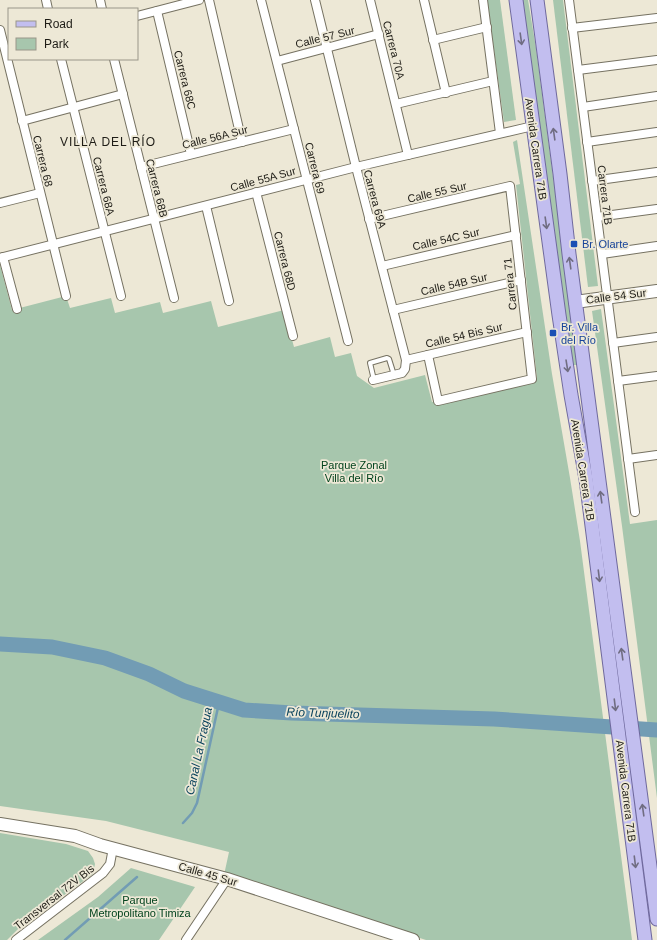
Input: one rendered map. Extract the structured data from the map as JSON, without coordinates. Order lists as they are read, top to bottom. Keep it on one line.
{"streets":{"main road":["Avenida Carrera 71B"],"street":["Calle 57 Sur","Carrera 70A","Carrera 68C","Calle 56A Sur","Carrera 68","Carrera 69","Calle 55A Sur","Carrera 68A","Carrera 68B","Calle 55 Sur","Carrera 71B","Carrera 69A","Calle 54C Sur","Carrera 68D","Calle 54B Sur","Carrera 71","Calle 54 Sur","Calle 54 Bis Sur","Calle 45 Sur","Transversal 72V Bis"]},"crossings":[["Calle 57 Sur","Carrera 70A"],["Calle 57 Sur","Carrera 69"],["Calle 57 Sur","Carrera 69A"],["Carrera 70A","Calle 55A Sur"],["Carrera 68C","Calle 56A Sur"],["Calle 56A Sur","Carrera 69"],["Calle 56A Sur","Carrera 68B"],["Avenida Carrera 71B","Calle 55A Sur"],["Avenida Carrera 71B","Calle 54 Sur"],["Carrera 68","Calle 55A Sur"],["Carrera 69","Calle 55A Sur"],["Calle 55A Sur","Carrera 68A"],["Calle 55A Sur","Carrera 68B"],["Calle 55A Sur","Carrera 69A"],["Calle 55A Sur","Carrera 68D"],["Calle 55 Sur","Carrera 69A"],["Calle 55 Sur","Carrera 71"],["Carrera 71B","Calle 54 Sur"],["Carrera 69A","Calle 54C Sur"],["Carrera 69A","Calle 54B Sur"],["Carrera 69A","Calle 54 Bis Sur"],["Calle 54C Sur","Carrera 71"],["Calle 54B Sur","Carrera 71"],["Carrera 71","Calle 54 Bis Sur"],["Calle 45 Sur","Transversal 72V Bis"]],"districts":["VILLA DEL RÍO"],"water":["Río Tunjuelito","Canal La Fragua"],"parks":["Parque Zonal Villa del Río","Parque Metropolitano Timiza"],"places":{"transit":["Br. Olarte","Br. Villa del Río"]},"legend":["Road","Park"]}
